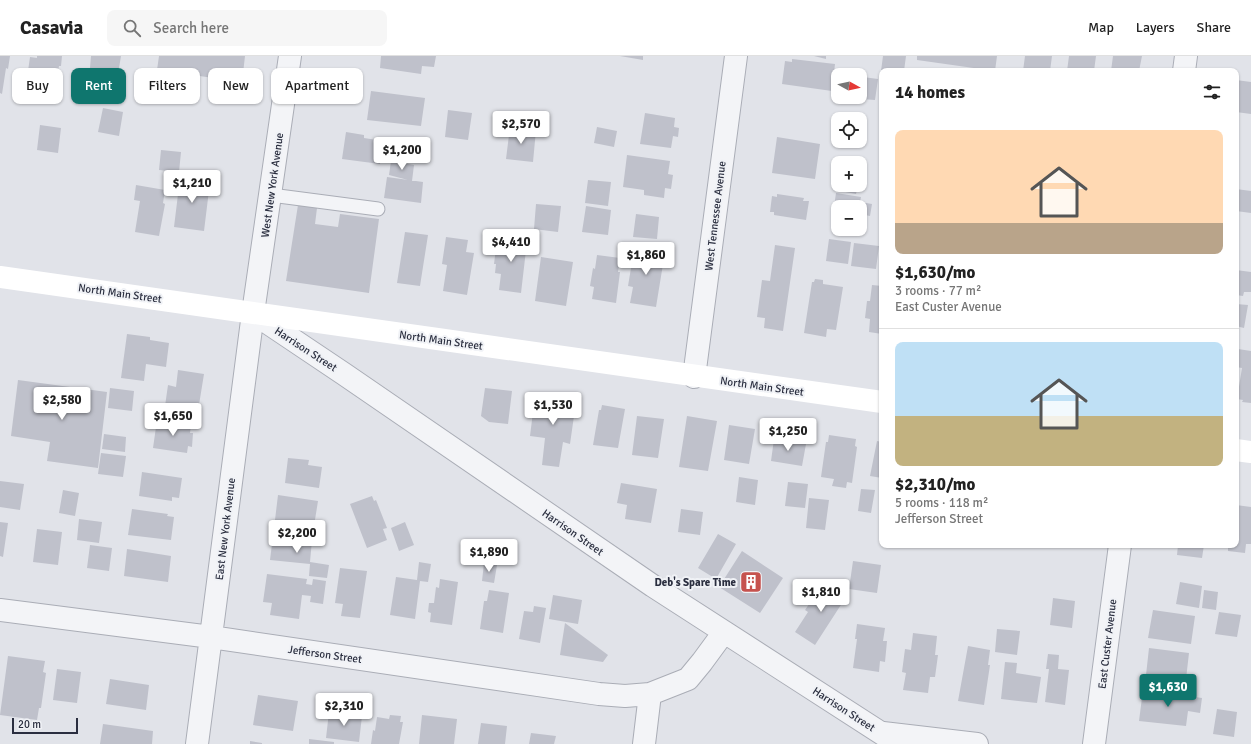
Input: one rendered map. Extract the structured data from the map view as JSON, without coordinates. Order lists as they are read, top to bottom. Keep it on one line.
{"streets":{"main road":["North Main Street"],"street":["West New York Avenue","West Tennessee Avenue","Harrison Street","East New York Avenue","East Custer Avenue","Jefferson Street"]},"crossings":[["West New York Avenue","North Main Street"],["West New York Avenue","Harrison Street"],["West New York Avenue","East New York Avenue"],["West Tennessee Avenue","North Main Street"],["North Main Street","Harrison Street"],["North Main Street","East New York Avenue"],["Harrison Street","East New York Avenue"],["Harrison Street","Jefferson Street"],["East New York Avenue","Jefferson Street"]],"places":{"building":["Deb's Spare Time"]},"scale_bar":"20 m","north":"right","page":{"header":"Casavia","search":"Search here","nav":["Map","Layers","Share"],"map_buttons":["+","−"],"chip":["Buy","Rent","Filters","New","Apartment"],"heading":"14 homes","price":["$2,570","$1,200","$1,210","$4,410","$1,860","$2,580","$1,530","$1,650","$1,250","$2,200","$1,890","$1,810","$1,630","$2,310"],"list":[{"name":"$1,630/mo","note":"3 rooms · 77 m² · East Custer Avenue"},{"name":"$2,310/mo","note":"5 rooms · 118 m² · Jefferson Street"}],"scale":"20 m"}}
